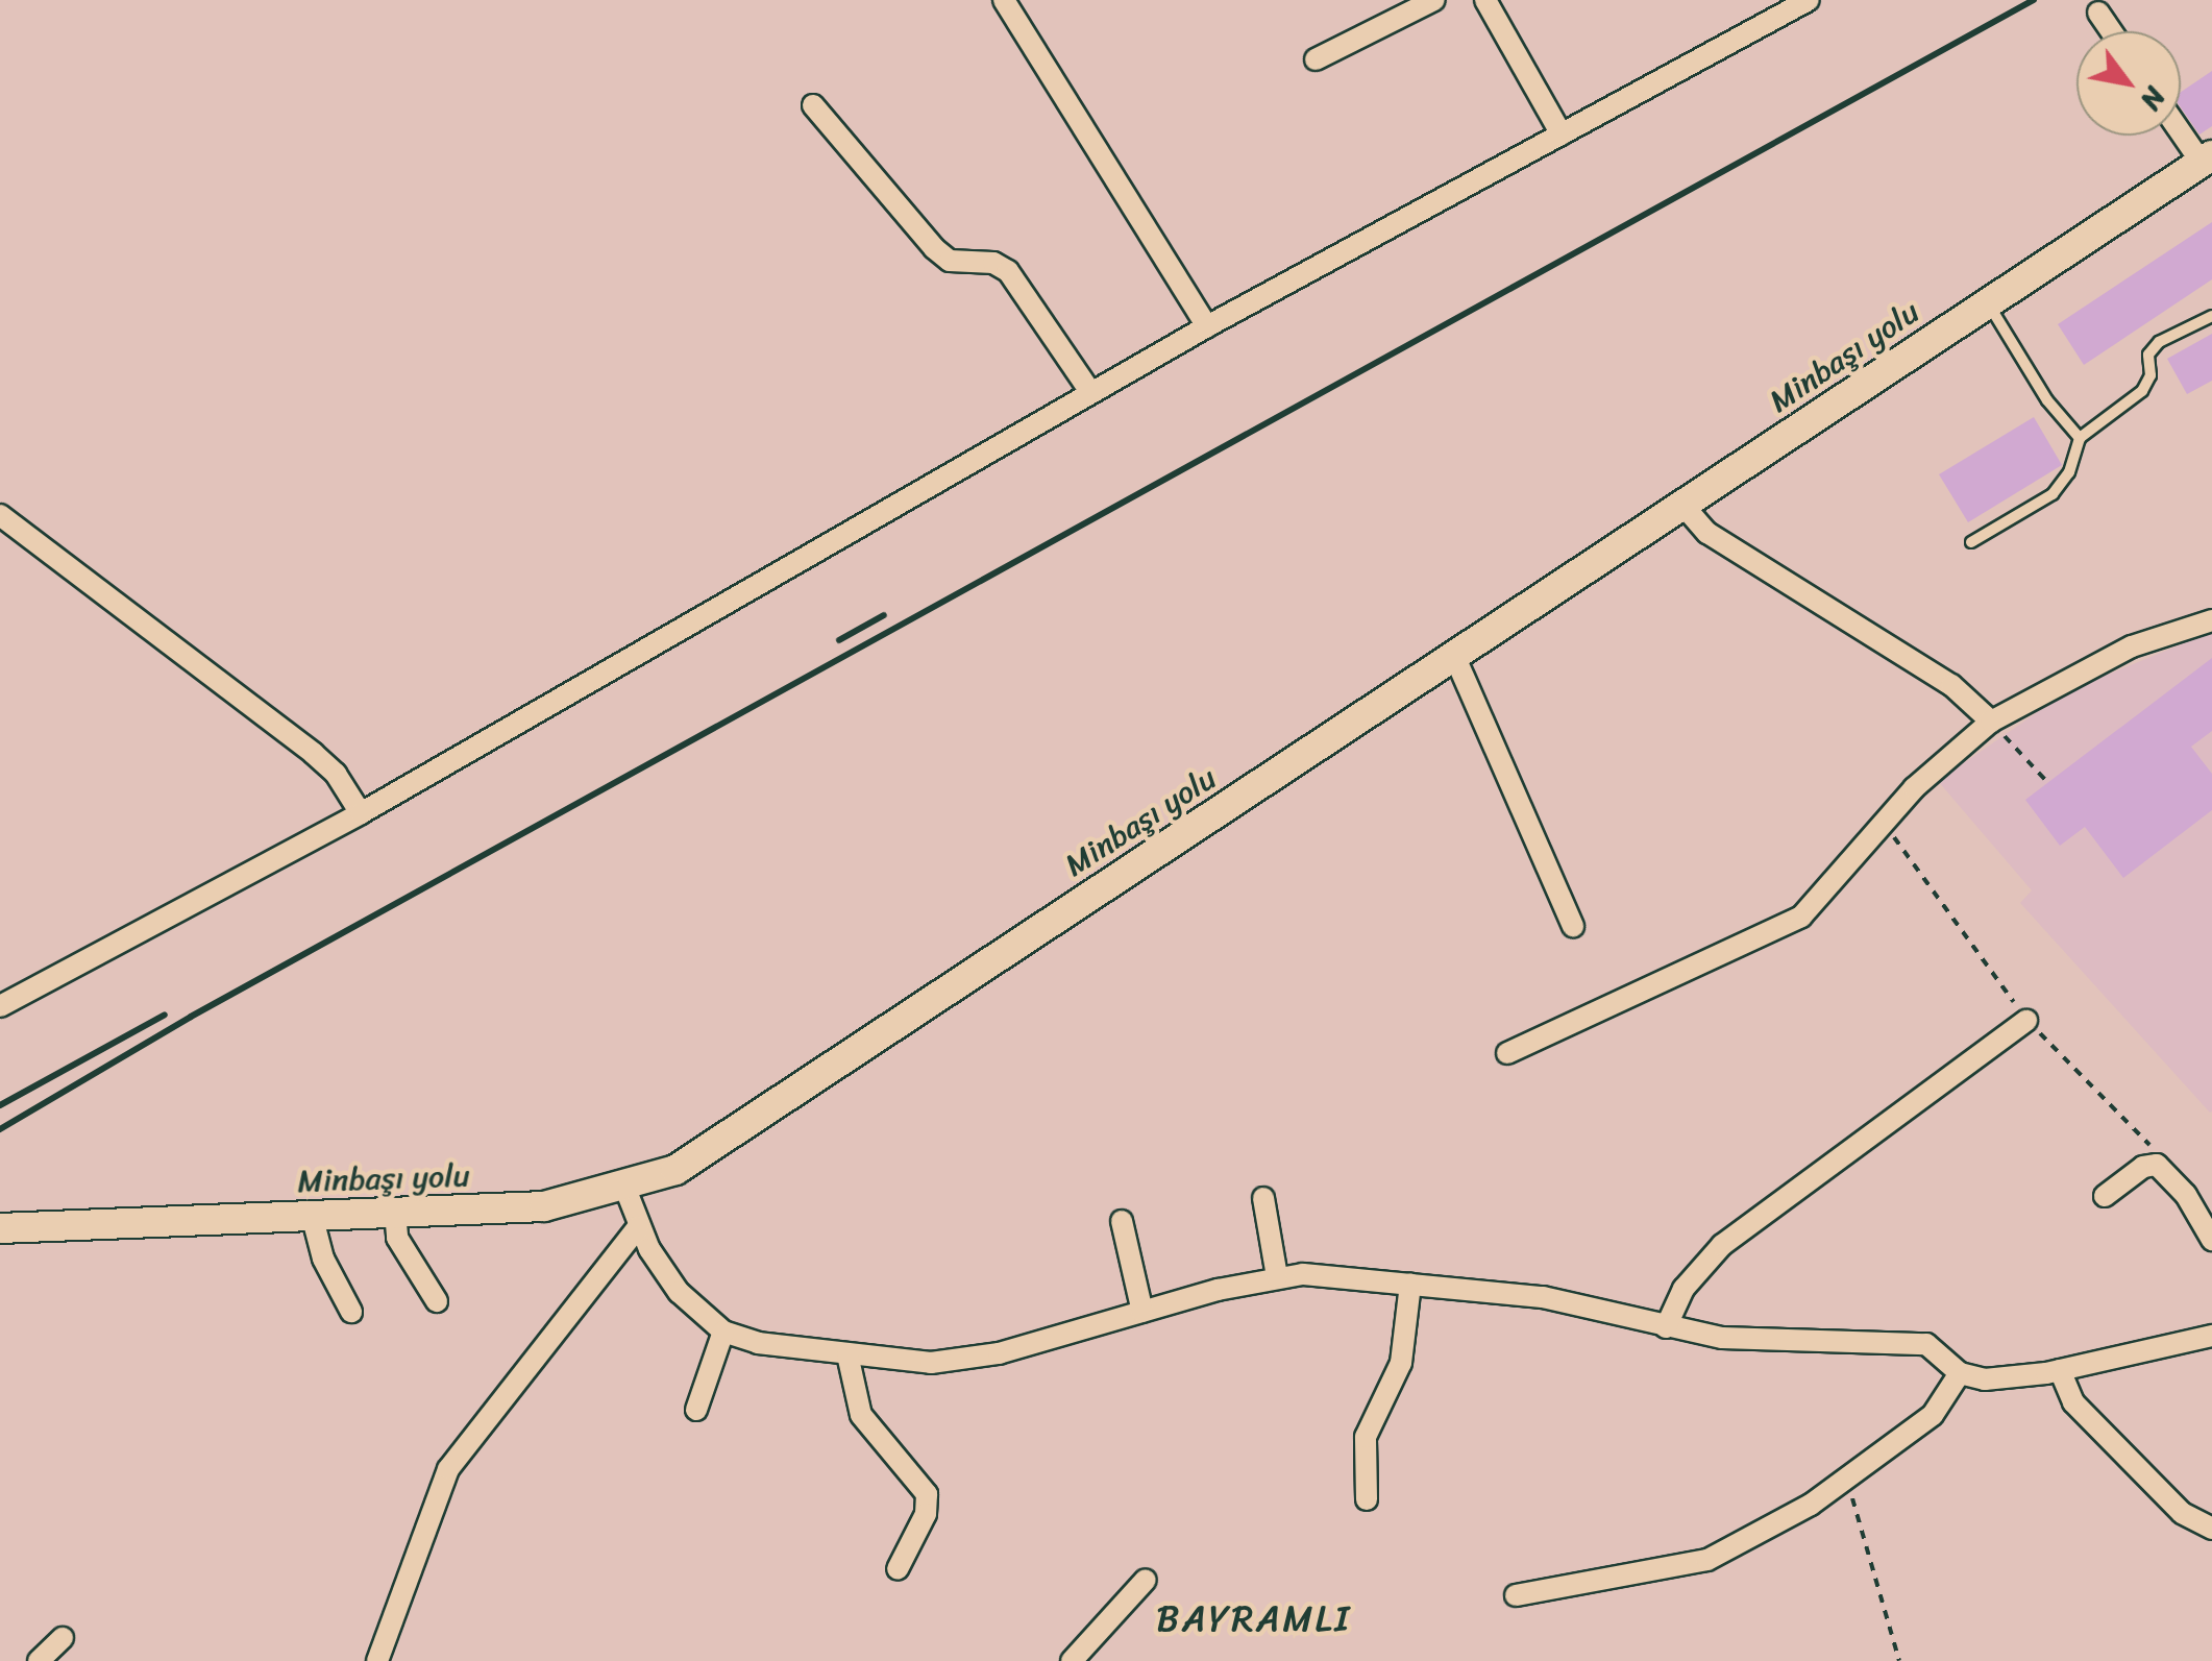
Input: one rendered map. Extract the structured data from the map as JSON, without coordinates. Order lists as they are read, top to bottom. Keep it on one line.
{"streets":{"street":["Minbaşı yolu"]},"districts":["BAYRAMLI"],"north":"bottom right"}
